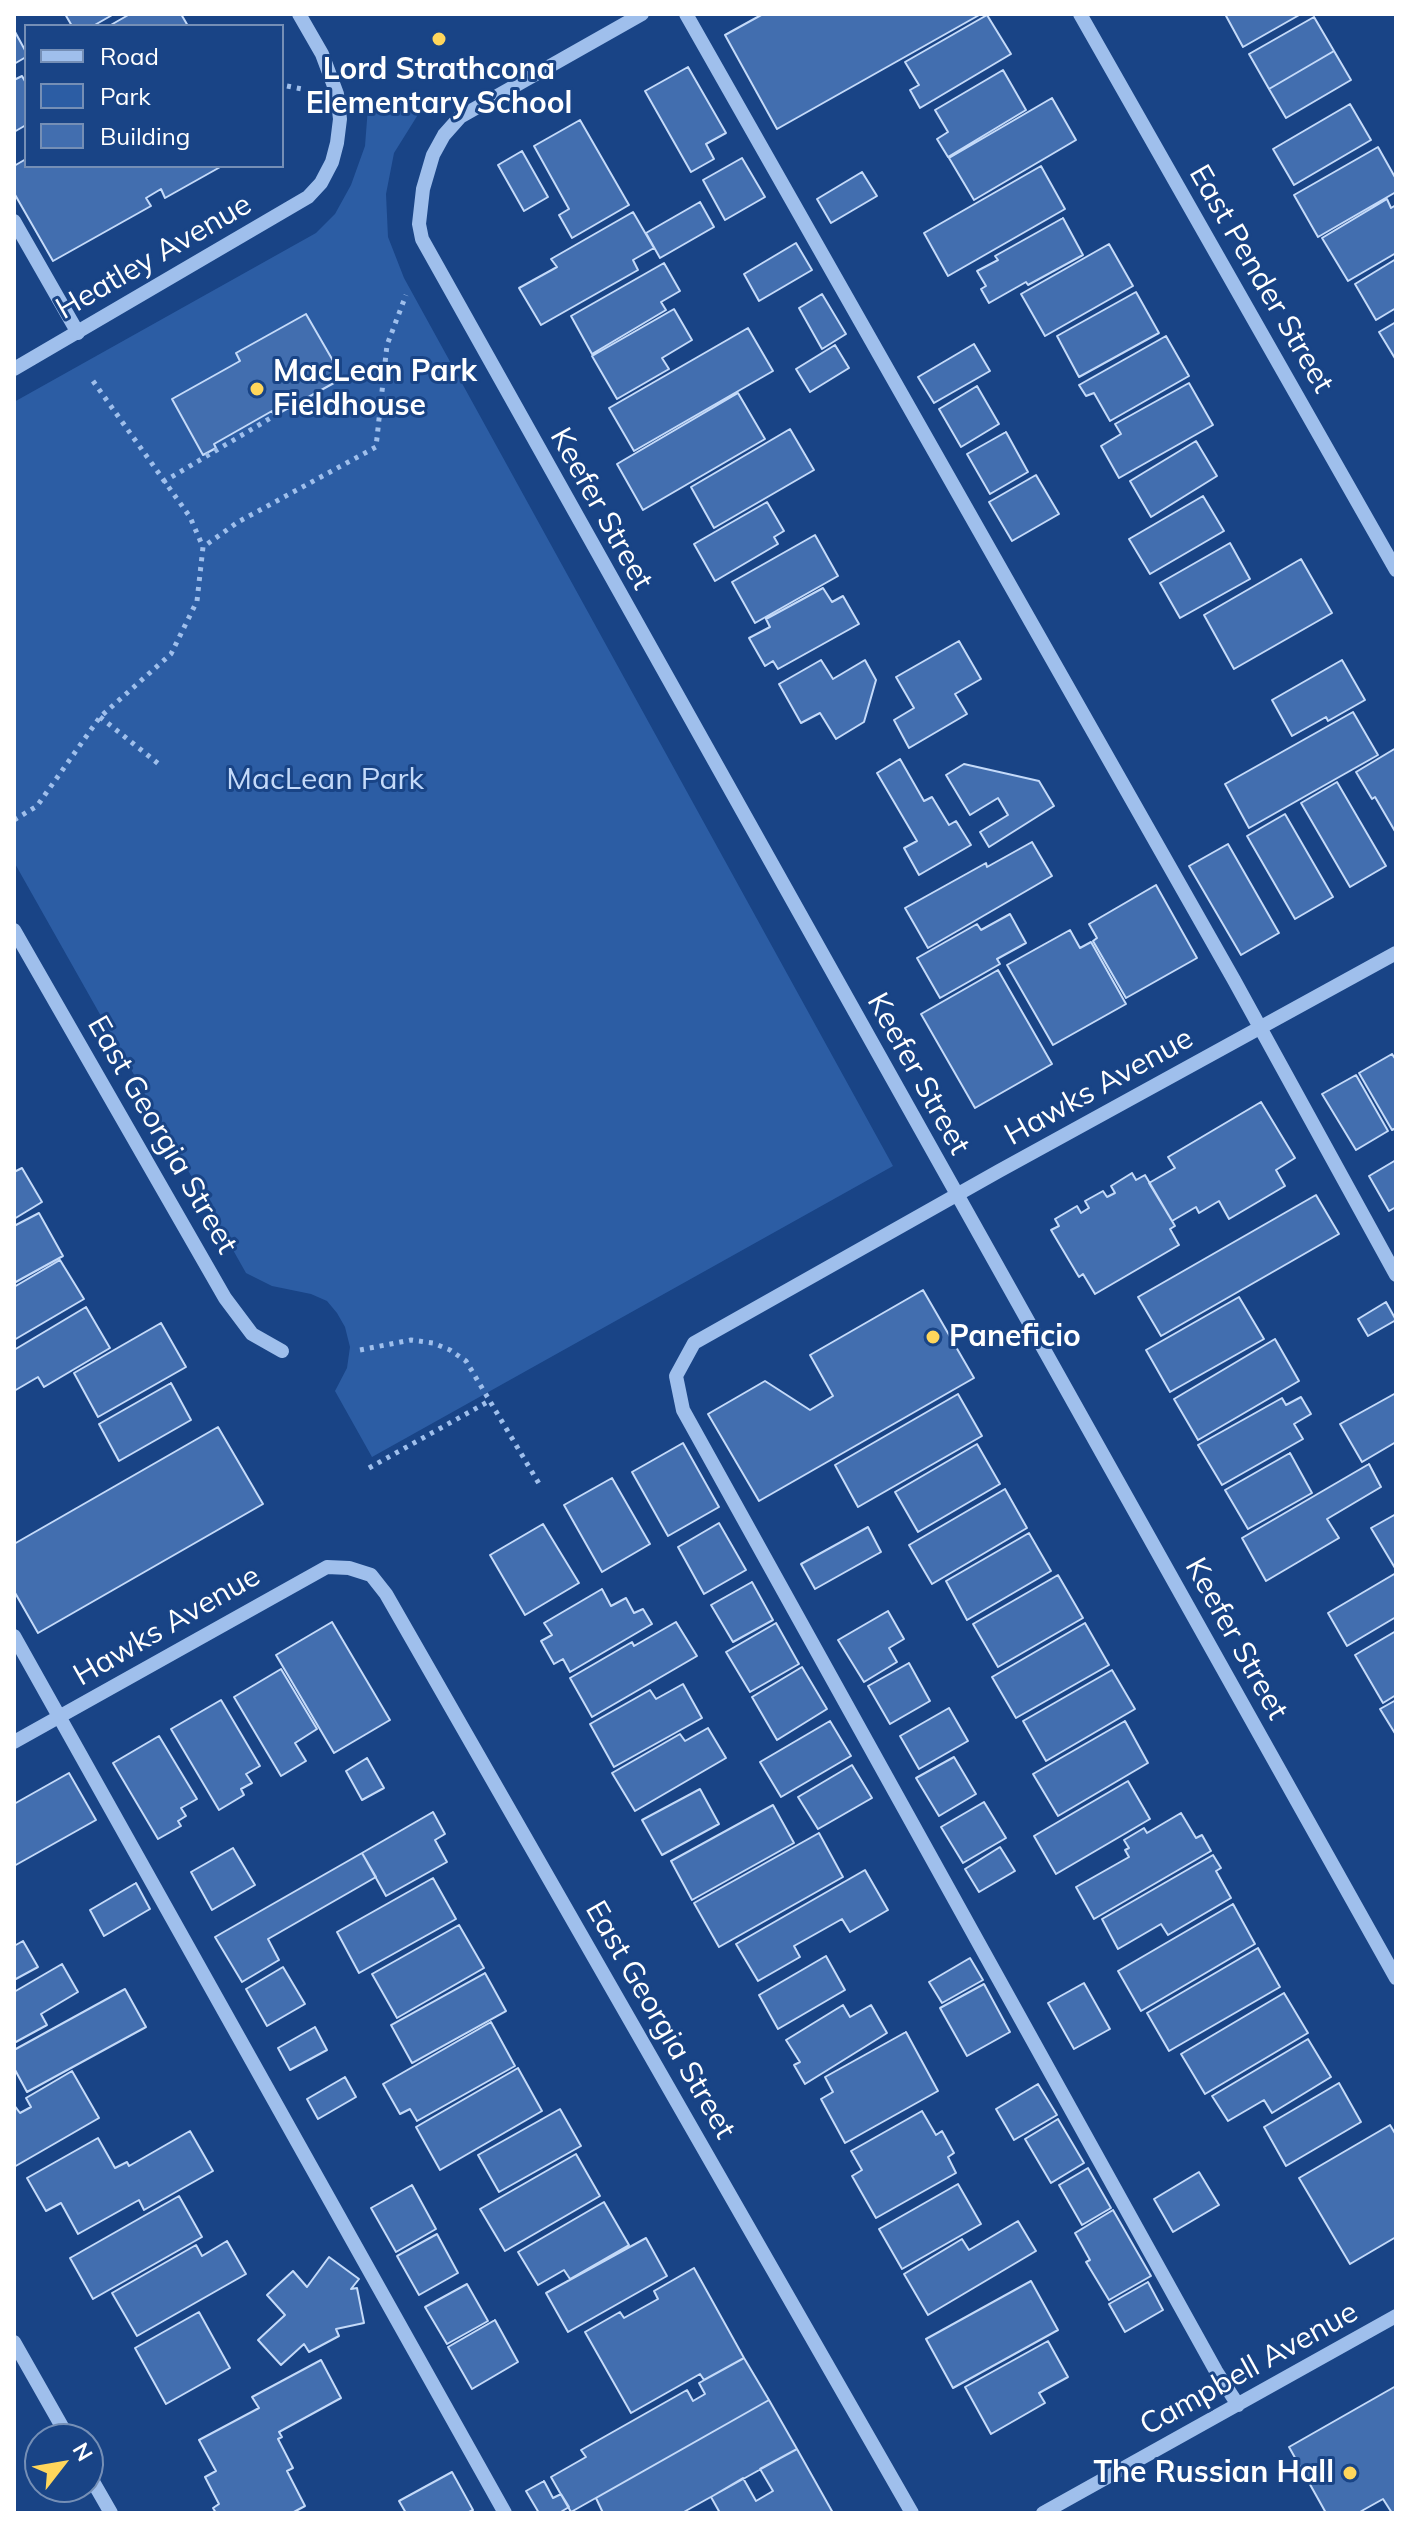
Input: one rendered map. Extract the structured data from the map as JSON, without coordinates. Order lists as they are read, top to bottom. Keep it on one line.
{"streets":{"street":["Heatley Avenue","East Pender Street","Keefer Street","Hawks Avenue","East Georgia Street","Campbell Avenue"]},"crossings":[["Keefer Street","Hawks Avenue"],["Hawks Avenue","East Georgia Street"],["Hawks Avenue","Campbell Avenue"]],"parks":["MacLean Park"],"places":["Lord Strathcona Elementary School","MacLean Park Fieldhouse","Paneficio","The Russian Hall"],"legend":["Road","Park","Building"],"north":"top right"}
